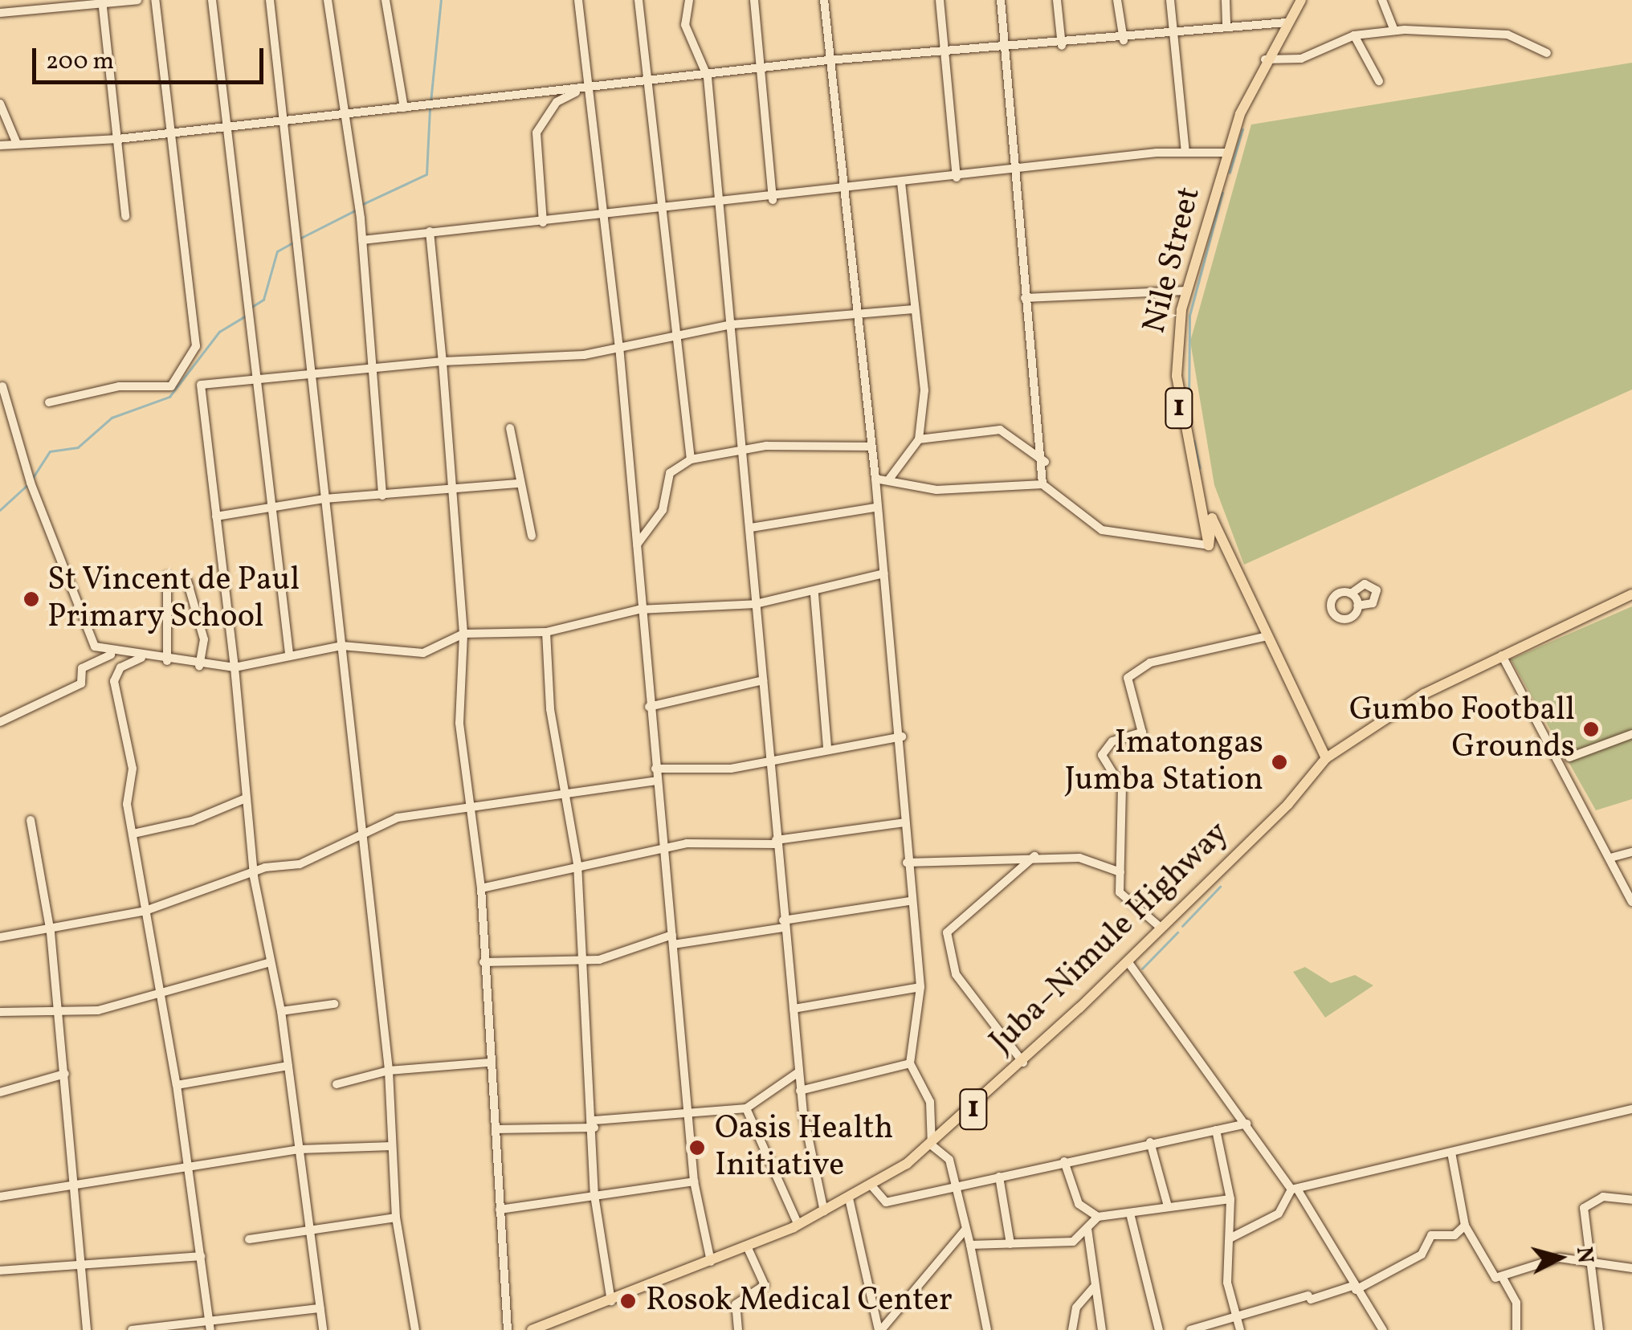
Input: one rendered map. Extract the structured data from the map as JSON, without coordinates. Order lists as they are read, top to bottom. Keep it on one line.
{"streets":{"main road":["Nile Street","1","Juba–Nimule Highway"]},"places":["St Vincent de Paul Primary School","Gumbo Football Grounds","Imatongas Jumba Station","Oasis Health Initiative","Rosok Medical Center"],"scale_bar":"200 m","north":"right"}
